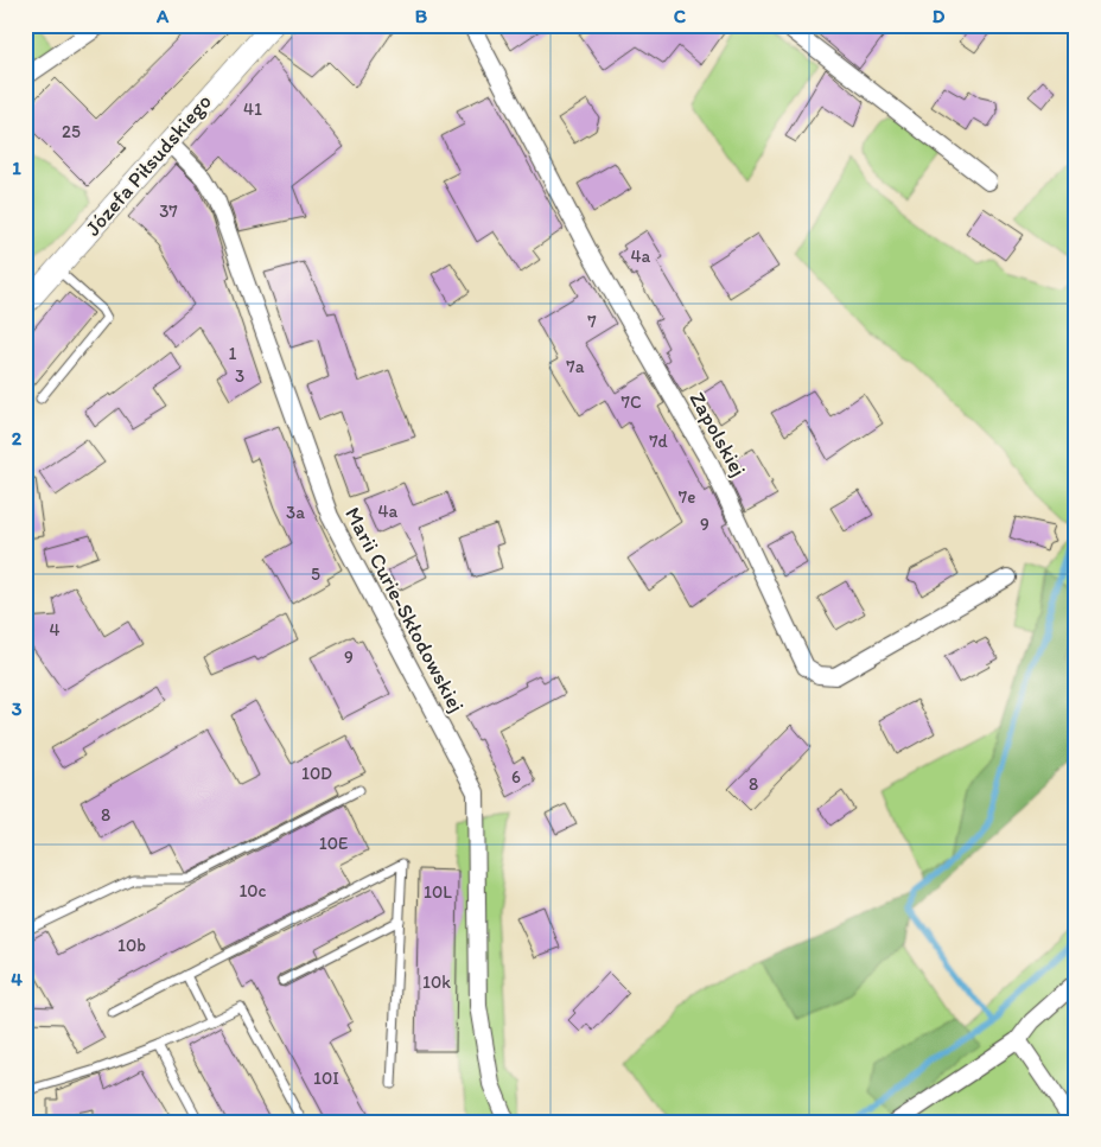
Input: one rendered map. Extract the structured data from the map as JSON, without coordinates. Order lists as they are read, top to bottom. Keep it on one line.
{"streets":{"street":["Józefa Piłsudskiego","Zapolskiej","Marii Curie-Skłodowskiej"]},"crossings":[["Józefa Piłsudskiego","Marii Curie-Skłodowskiej"]],"house_numbers":["41","25","37","4a","7","1","7a","3","7C","7d","7e","4a","3a","9","5","4","9","10D","6","8","8","10E","10c","10L","10b","10k","10I"],"grid":{"columns":["A","B","C","D"],"rows":["1","2","3","4"]}}
